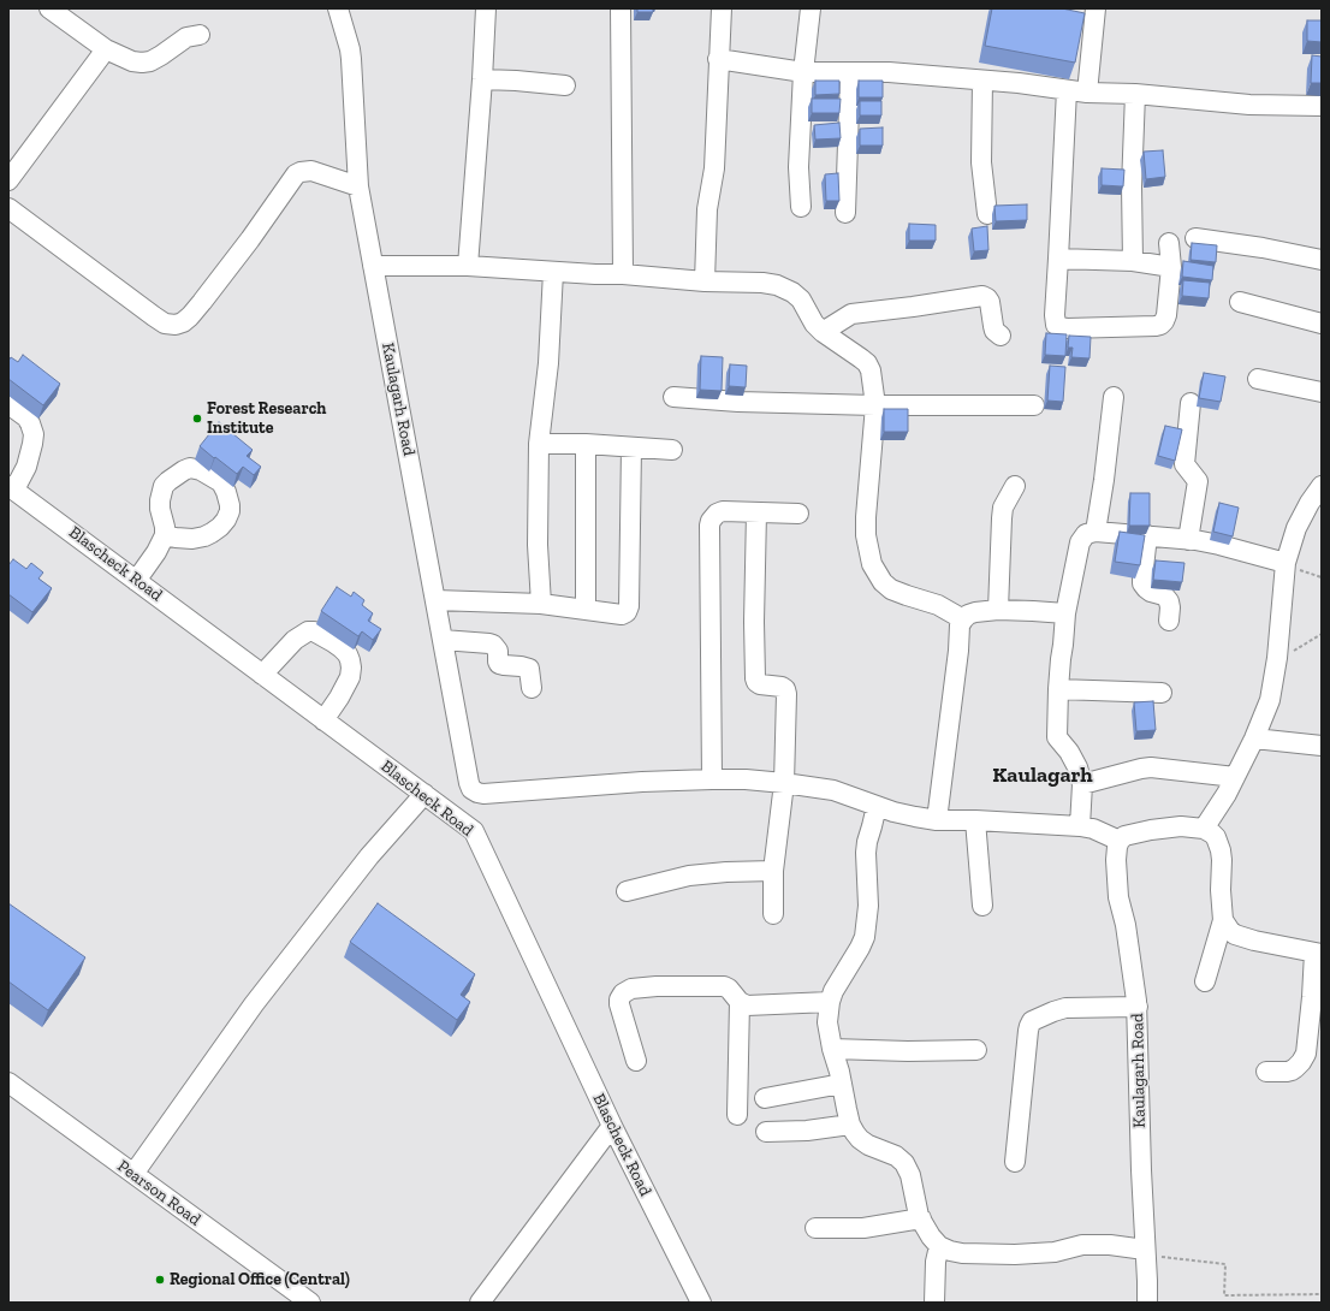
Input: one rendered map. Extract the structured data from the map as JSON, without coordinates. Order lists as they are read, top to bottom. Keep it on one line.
{"streets":{"street":["Kaulagarh Road","Blascheck Road","Pearson Road"]},"districts":["Kaulagarh"],"places":["Forest Research Institute","Regional Office (Central)"]}
